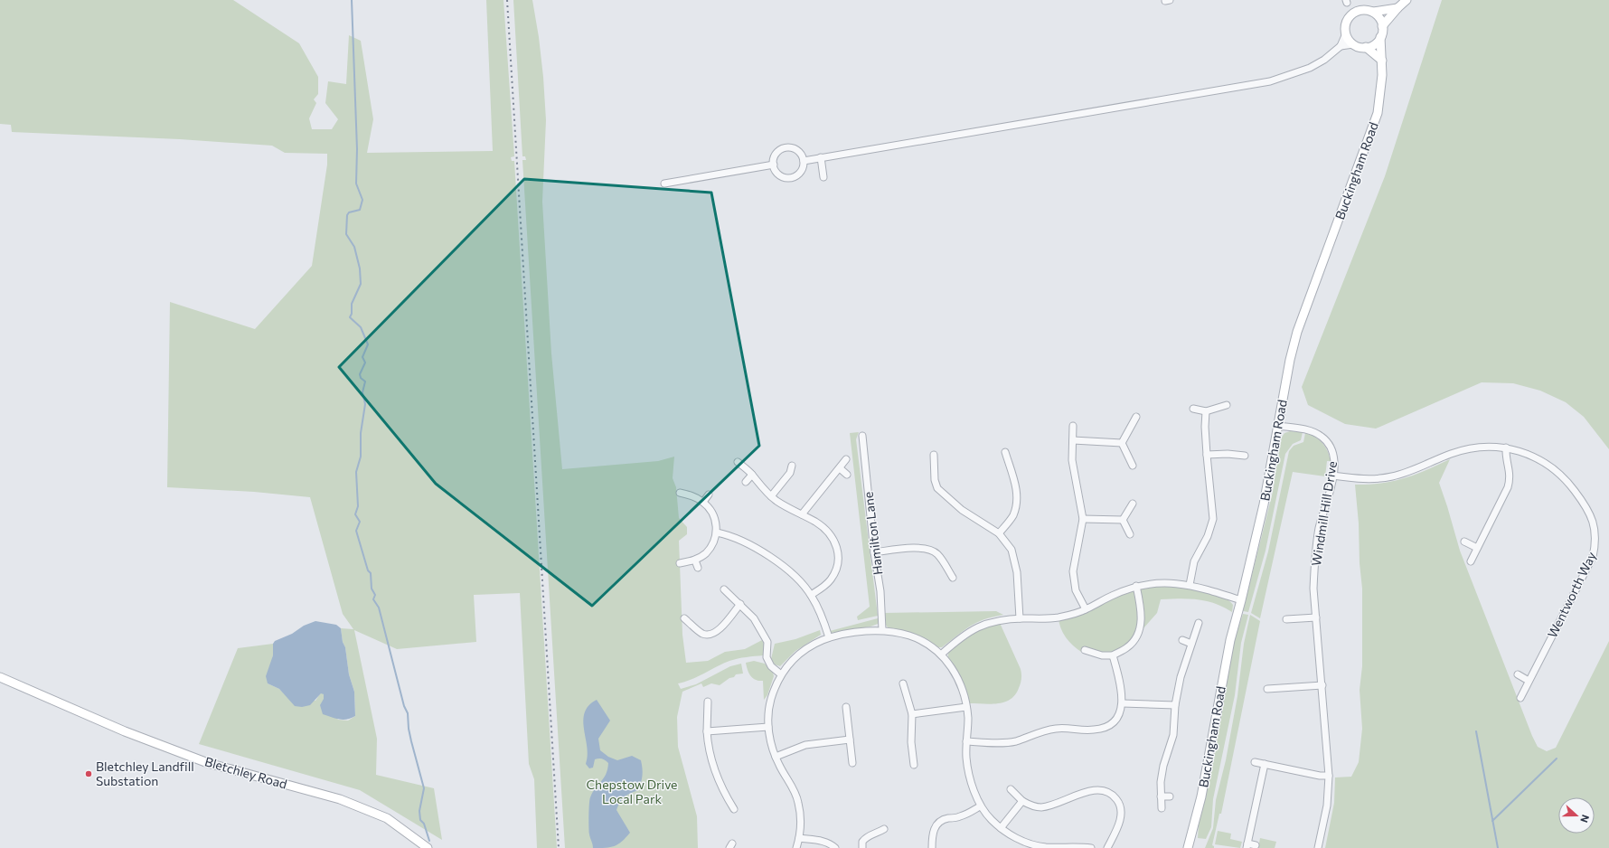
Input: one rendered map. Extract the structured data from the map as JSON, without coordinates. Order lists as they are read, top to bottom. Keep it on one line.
{"streets":{"main road":["Buckingham Road","Bletchley Road"],"street":["Windmill Hill Drive","Hamilton Lane","Wentworth Way"]},"crossings":[["Buckingham Road","Windmill Hill Drive"],["Windmill Hill Drive","Wentworth Way"]],"parks":["Chepstow Drive Local Park"],"places":["Bletchley Landfill Substation"],"north":"right"}
